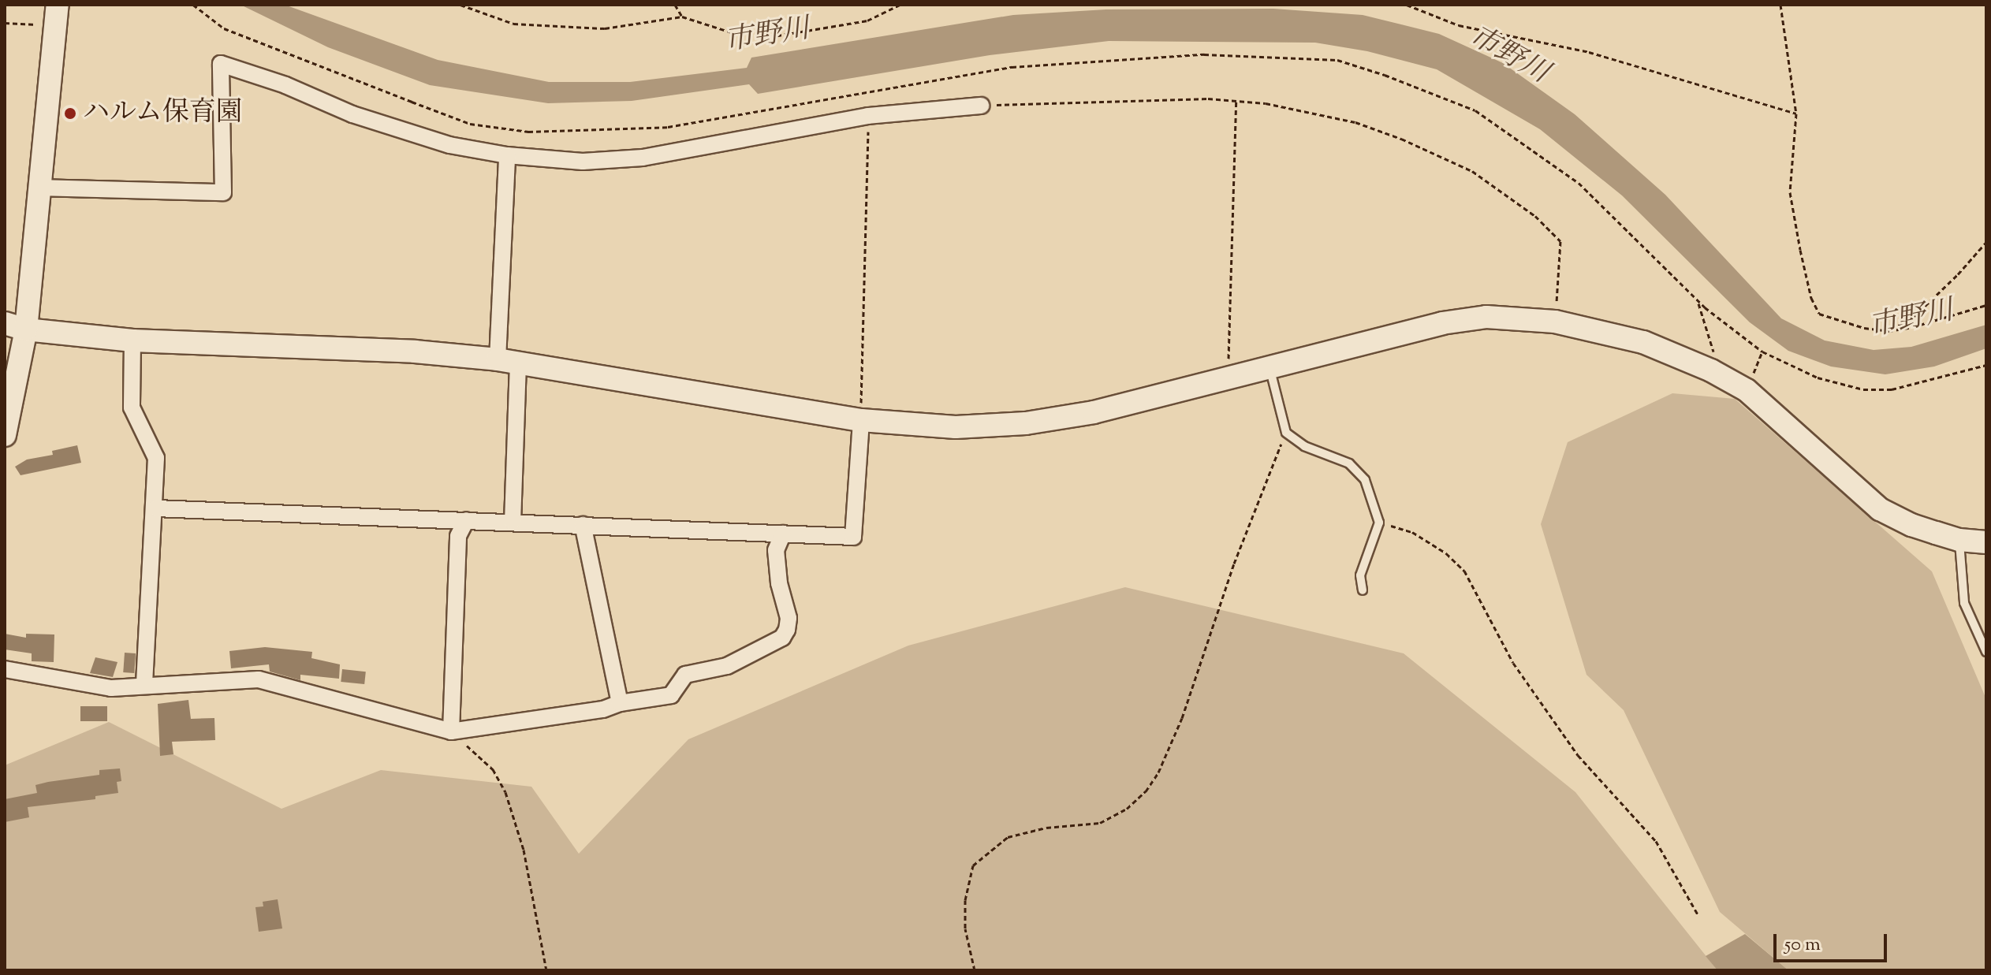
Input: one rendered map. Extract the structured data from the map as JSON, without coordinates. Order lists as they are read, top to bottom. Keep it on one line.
{"water":["市野川"],"places":["ハルム保育園"],"scale_bar":"50 m"}
